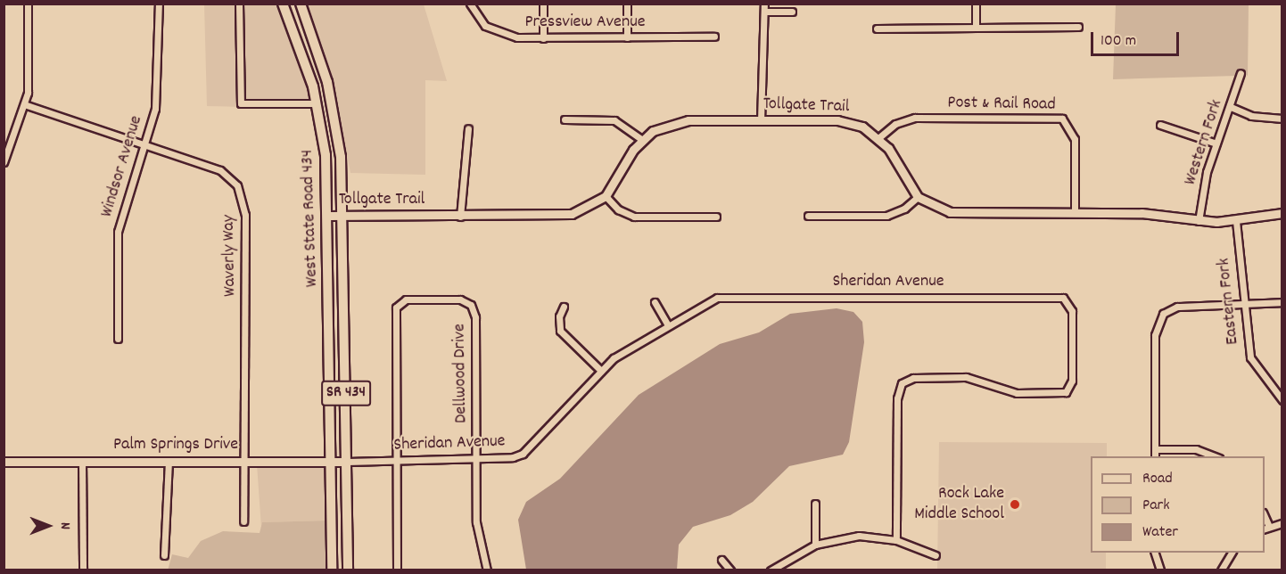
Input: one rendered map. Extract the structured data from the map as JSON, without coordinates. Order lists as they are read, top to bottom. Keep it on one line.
{"streets":{"main road":["West State Road 434","SR 434"],"street":["Pressview Avenue","Post & Rail Road","Tollgate Trail","Western Fork","Windsor Avenue","Waverly Way","Sheridan Avenue","Eastern Fork","Dellwood Drive","Palm Springs Drive"]},"crossings":[["Post & Rail Road","Tollgate Trail"],["Tollgate Trail","West State Road 434"],["Tollgate Trail","SR 434"],["Windsor Avenue","Waverly Way"],["West State Road 434","SR 434"],["West State Road 434","Palm Springs Drive"],["Waverly Way","Palm Springs Drive"],["Sheridan Avenue","Dellwood Drive"],["Sheridan Avenue","SR 434"],["Sheridan Avenue","Palm Springs Drive"],["SR 434","Palm Springs Drive"]],"places":["Rock Lake Middle School"],"legend":["Road","Park","Water"],"scale_bar":"100 m","north":"right"}
